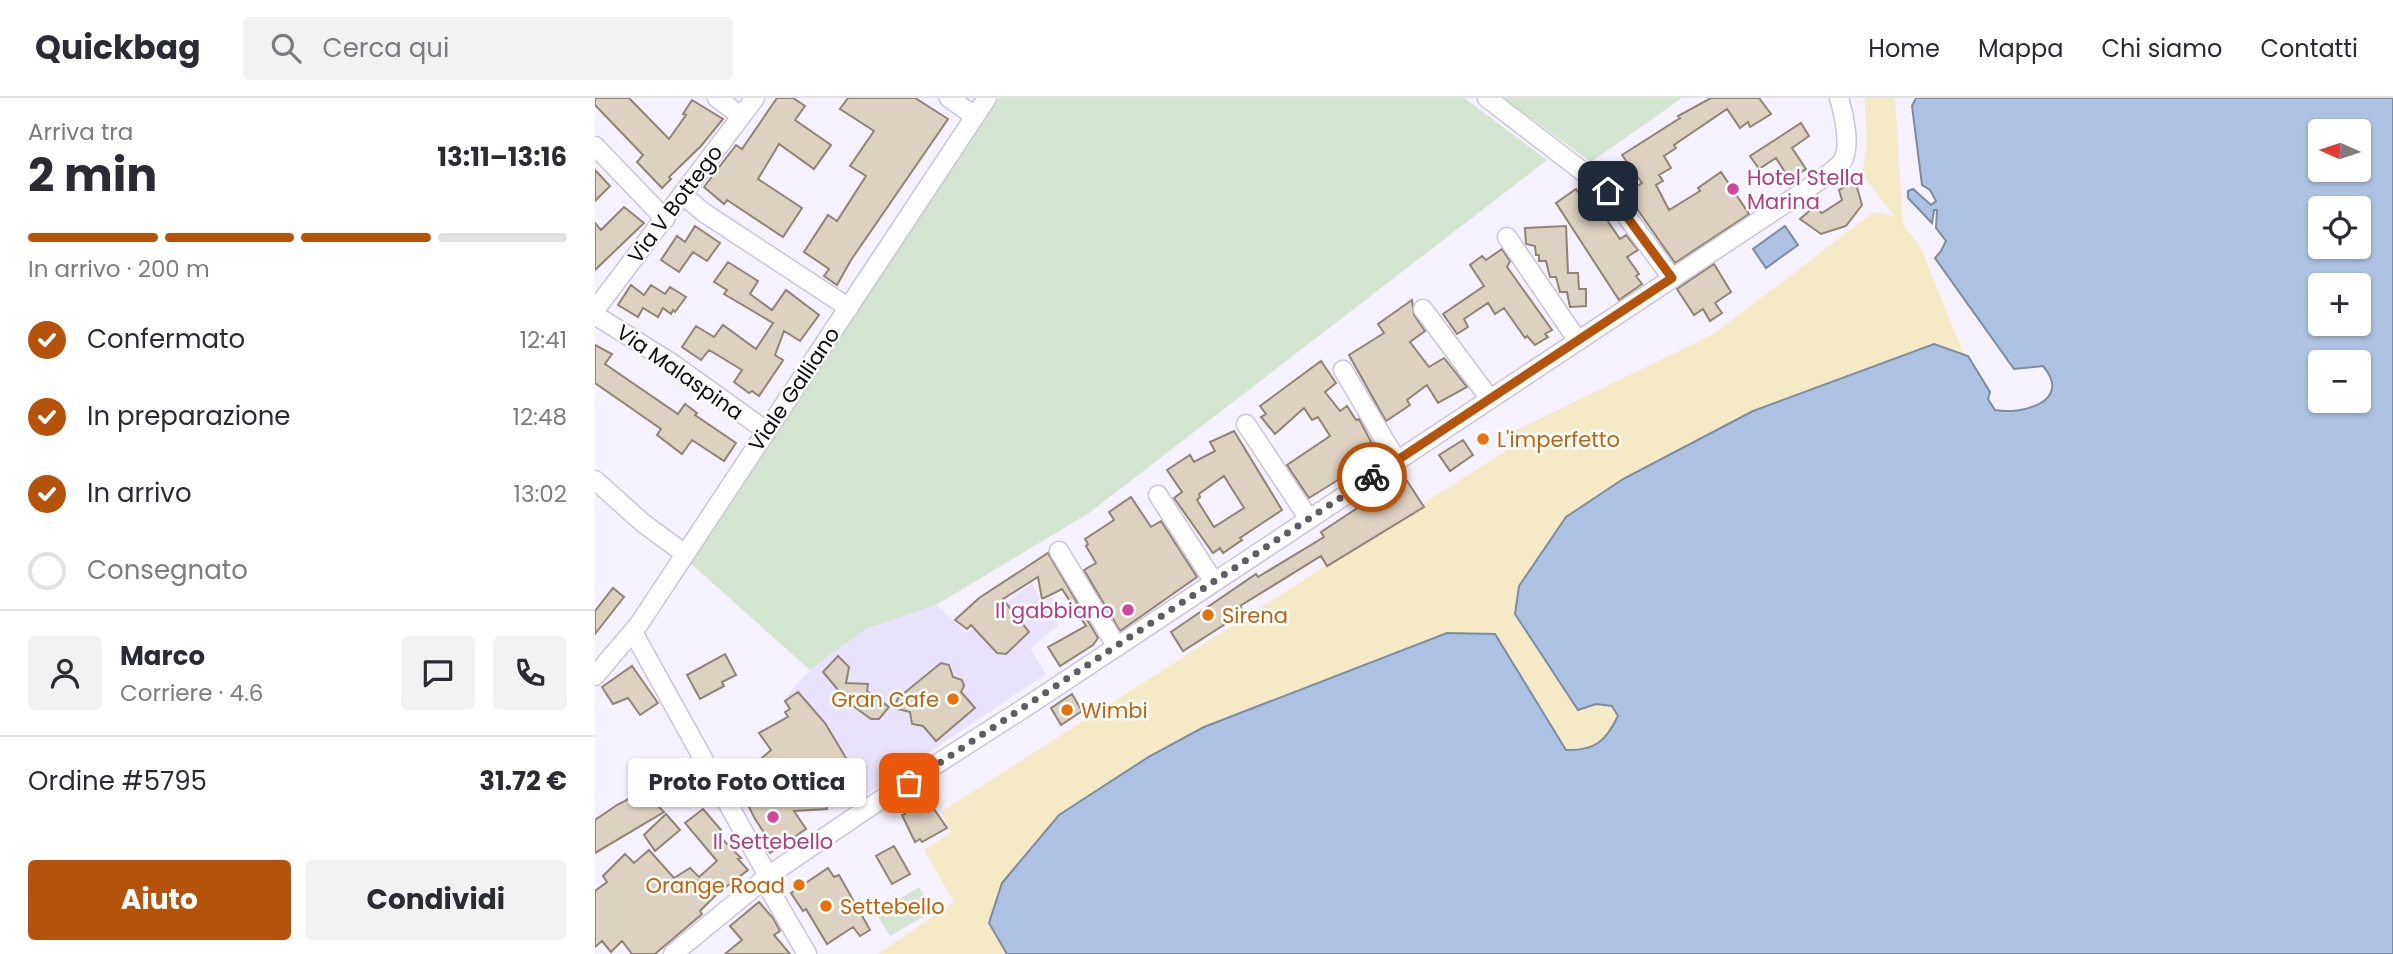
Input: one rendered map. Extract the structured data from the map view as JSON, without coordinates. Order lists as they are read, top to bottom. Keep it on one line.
{"streets":{"street":["Via V Bottego","Via Malaspina","Viale Galliano"]},"crossings":[["Via V Bottego","Via Malaspina"],["Via Malaspina","Viale Galliano"]],"places":["Hotel Stella Marina","L'imperfetto","Il gabbiano","Sirena","Gran Cafe","Wimbi","Proto Foto Ottica","Il Settebello","Orange Road","Settebello"],"north":"left","page":{"header":"Quickbag","search":"Cerca qui","nav":["Home","Mappa","Chi siamo","Contatti"],"heading":["2 min","Arriva tra","13:11–13:16"],"panel":["Marco","Corriere · 4.6","Ordine #5795","31.72 €"],"map_buttons":["+","−"],"bar":"In arrivo · 200 m","list":[["Confermato","12:41"],["In preparazione","12:48"],["In arrivo","13:02"],"Consegnato"],"bubble":"Proto Foto Ottica","buttons":["Aiuto","Condividi"]}}
